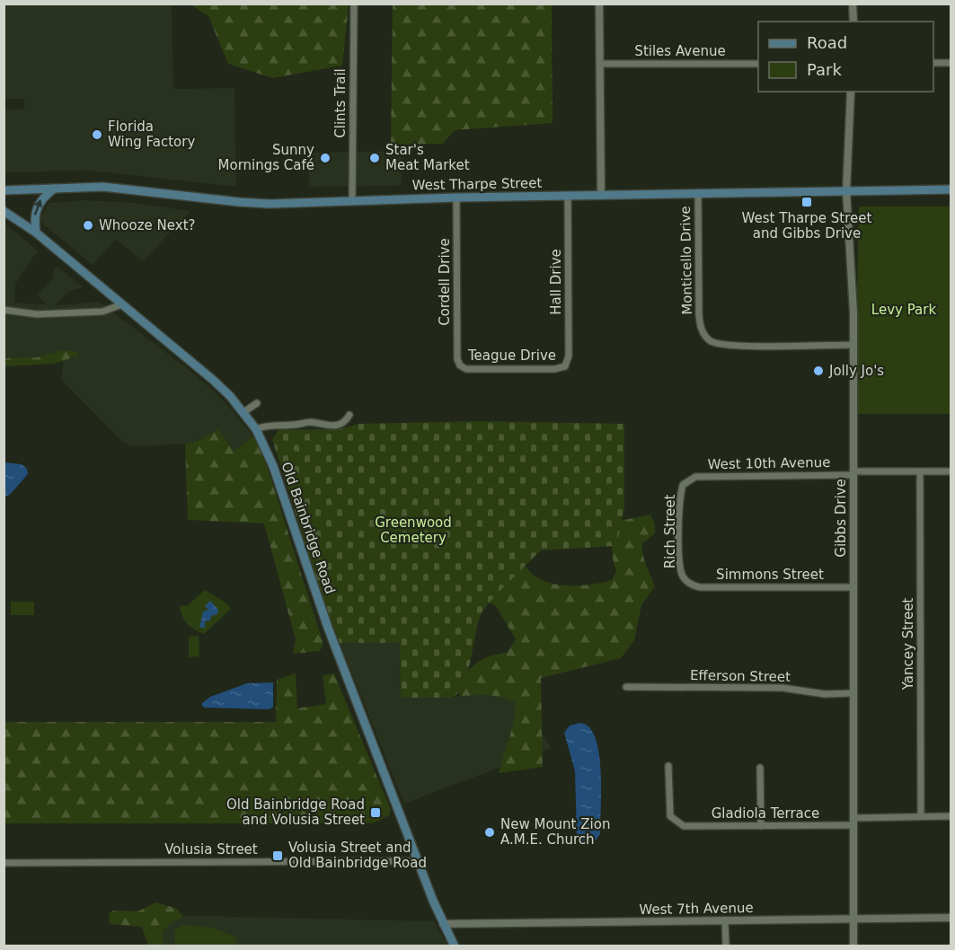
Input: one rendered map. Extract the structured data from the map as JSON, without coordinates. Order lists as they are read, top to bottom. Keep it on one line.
{"streets":{"main road":["West Tharpe Street","Old Bainbridge Road"],"street":["Stiles Avenue","Clints Trail","Monticello Drive","Cordell Drive","Hall Drive","Teague Drive","West 10th Avenue","Gibbs Drive","Rich Street","Simmons Street","Yancey Street","Efferson Street","Gladiola Terrace","Volusia Street","West 7th Avenue"]},"crossings":[["Clints Trail","West Tharpe Street"],["West Tharpe Street","Monticello Drive"],["West Tharpe Street","Cordell Drive"],["West Tharpe Street","Hall Drive"],["West Tharpe Street","Gibbs Drive"],["Monticello Drive","Gibbs Drive"],["Cordell Drive","Teague Drive"],["Hall Drive","Teague Drive"],["West 10th Avenue","Gibbs Drive"],["West 10th Avenue","Rich Street"],["West 10th Avenue","Yancey Street"],["Gibbs Drive","Simmons Street"],["Gibbs Drive","Efferson Street"],["Gibbs Drive","Gladiola Terrace"],["Gibbs Drive","West 7th Avenue"],["Old Bainbridge Road","Volusia Street"],["Old Bainbridge Road","West 7th Avenue"],["Rich Street","Simmons Street"],["Yancey Street","Gladiola Terrace"]],"parks":["Levy Park","Greenwood Cemetery"],"places":{"other":["Florida Wing Factory","Sunny Mornings Café","Star's Meat Market","Whooze Next?","Jolly Jo's","New Mount Zion A.M.E. Church"],"transit":["West Tharpe Street and Gibbs Drive","Old Bainbridge Road and Volusia Street","Volusia Street and Old Bainbridge Road"]},"legend":["Road","Park"]}
